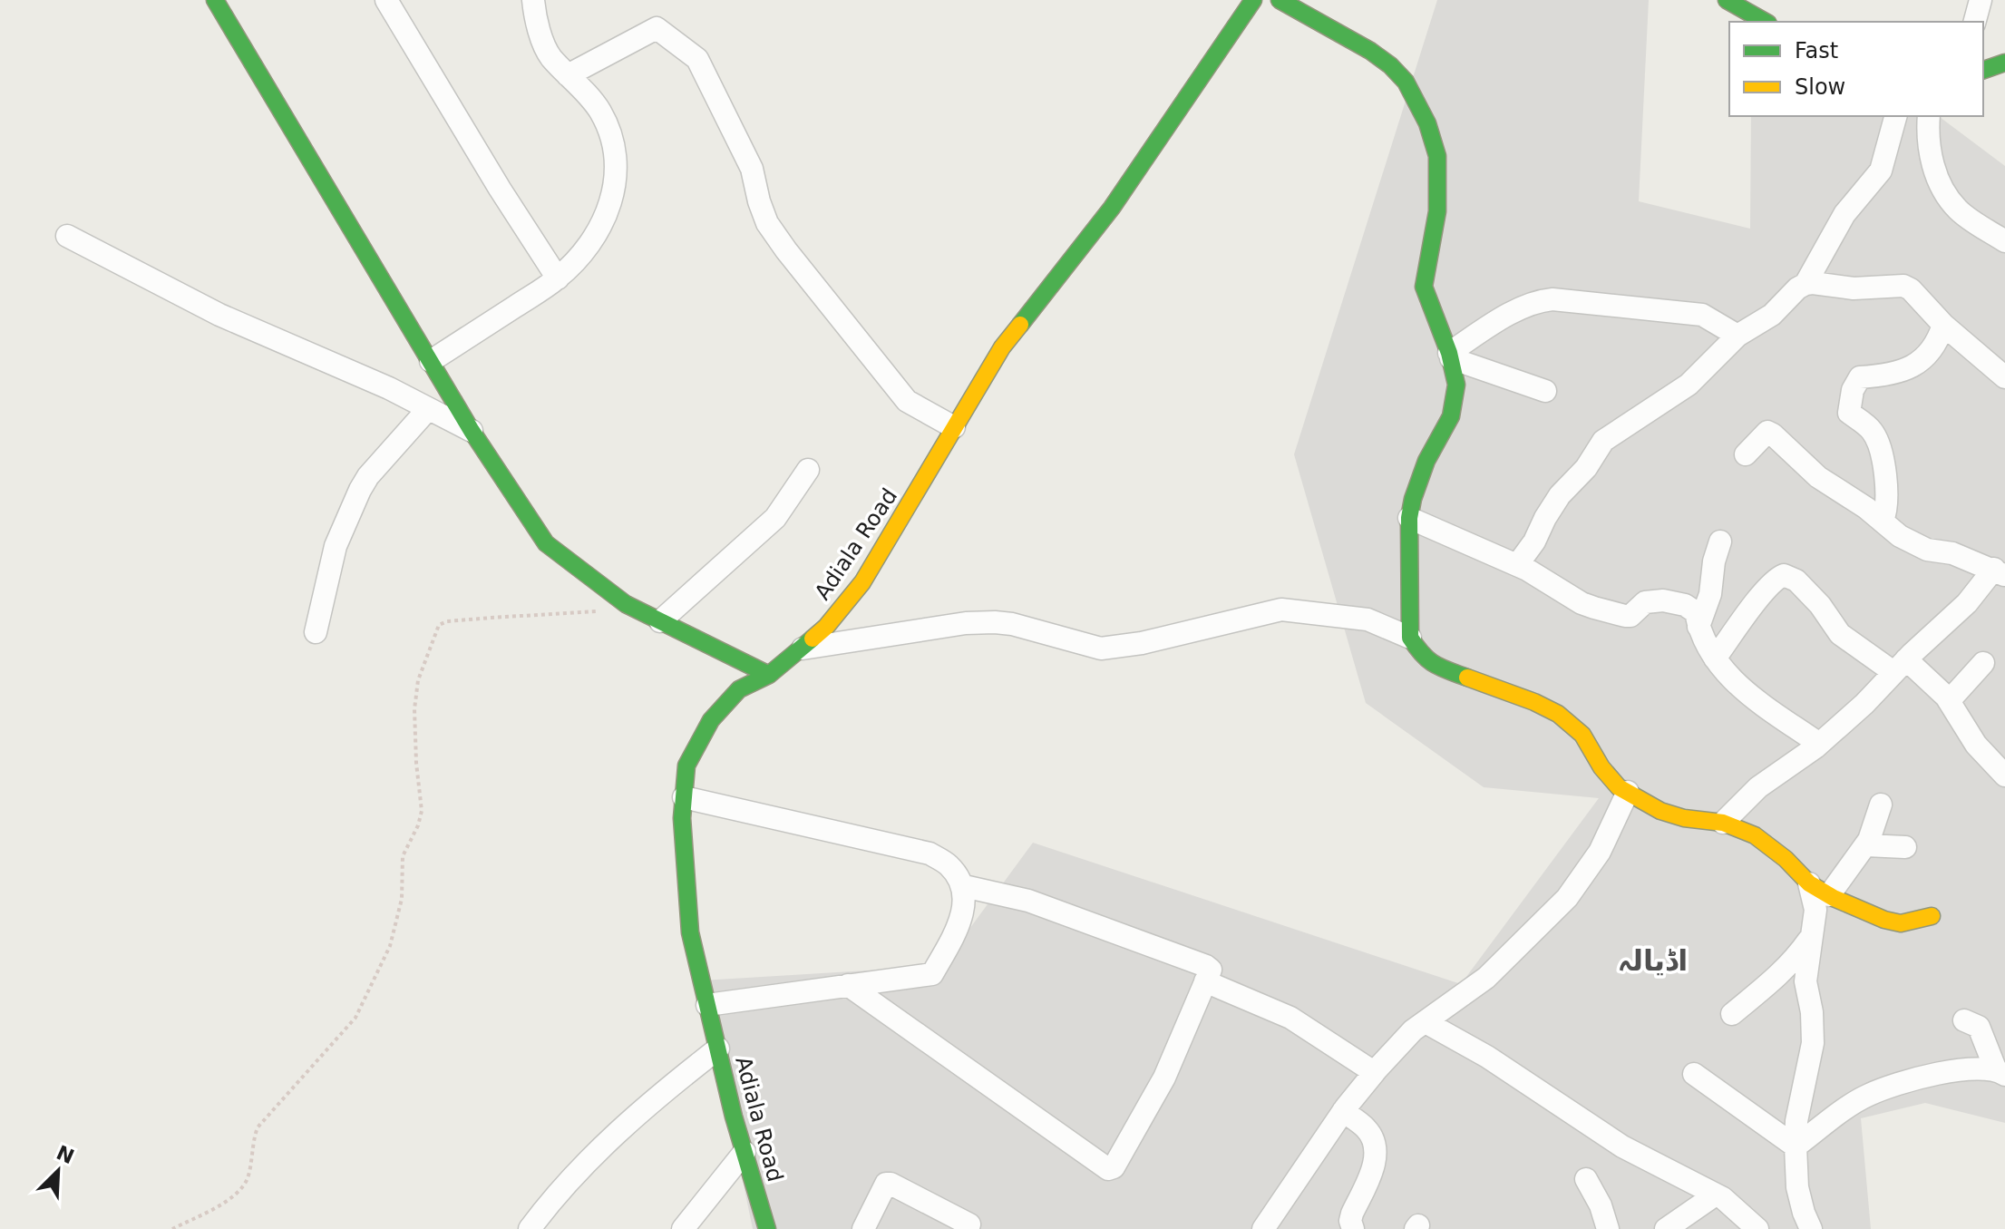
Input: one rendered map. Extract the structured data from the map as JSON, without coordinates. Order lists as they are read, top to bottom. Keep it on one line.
{"streets":{"street":["Adiala Road"]},"districts":["اڈیالہ"],"legend":["Fast","Slow"],"north":"top right"}
